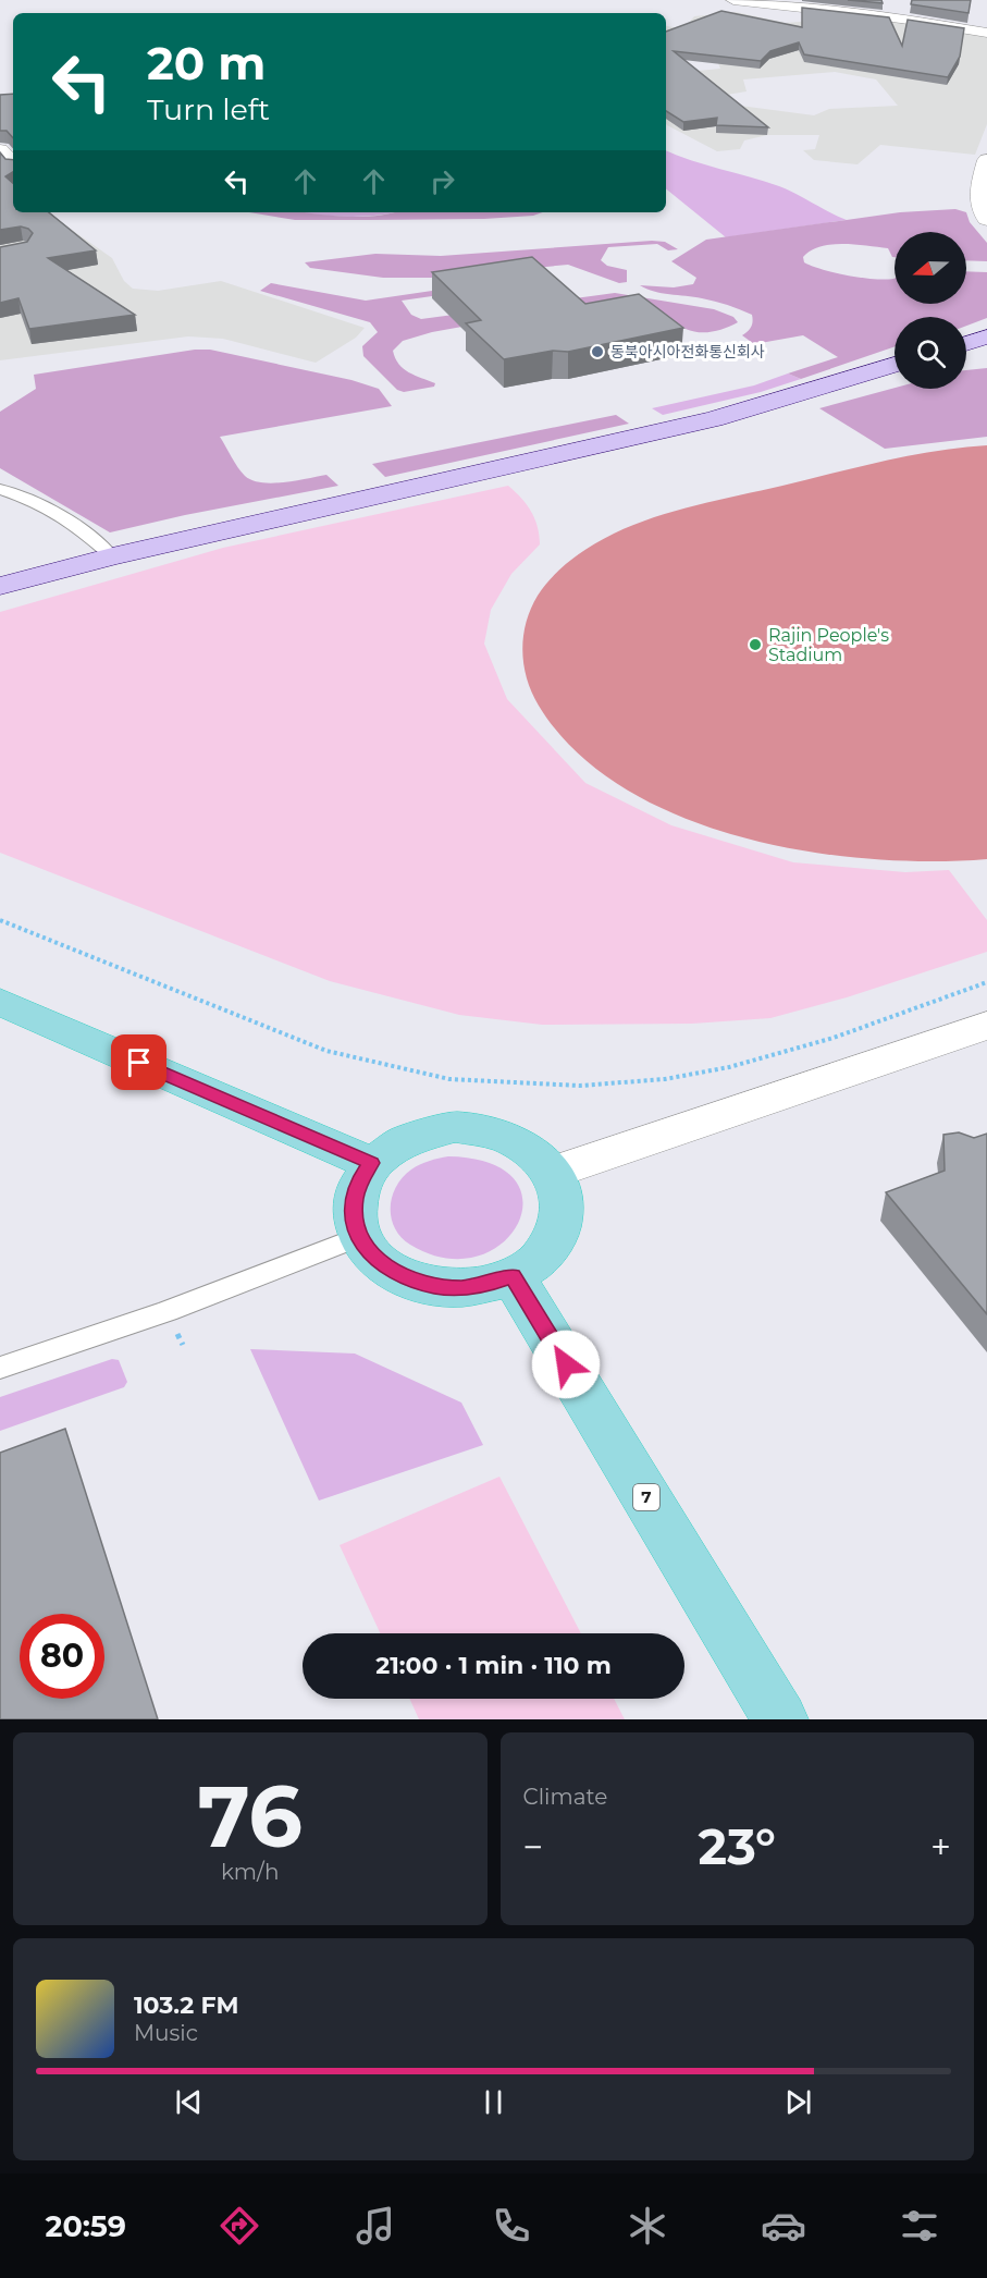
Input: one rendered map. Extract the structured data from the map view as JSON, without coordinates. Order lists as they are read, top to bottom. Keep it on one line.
{"streets":{"highway":["7"]},"places":["동북아시아전화통신회사","Rajin People's Stadium"],"north":"left","page":{"turn":["20 m","Turn left"],"limit":"80","trip":"21:00 · 1 min · 110 m","tile":[["76","km/h"],"Climate"],"heat":["−","23°","+"],"song":["103.2 FM","Music"],"tabs":"20:59"}}
